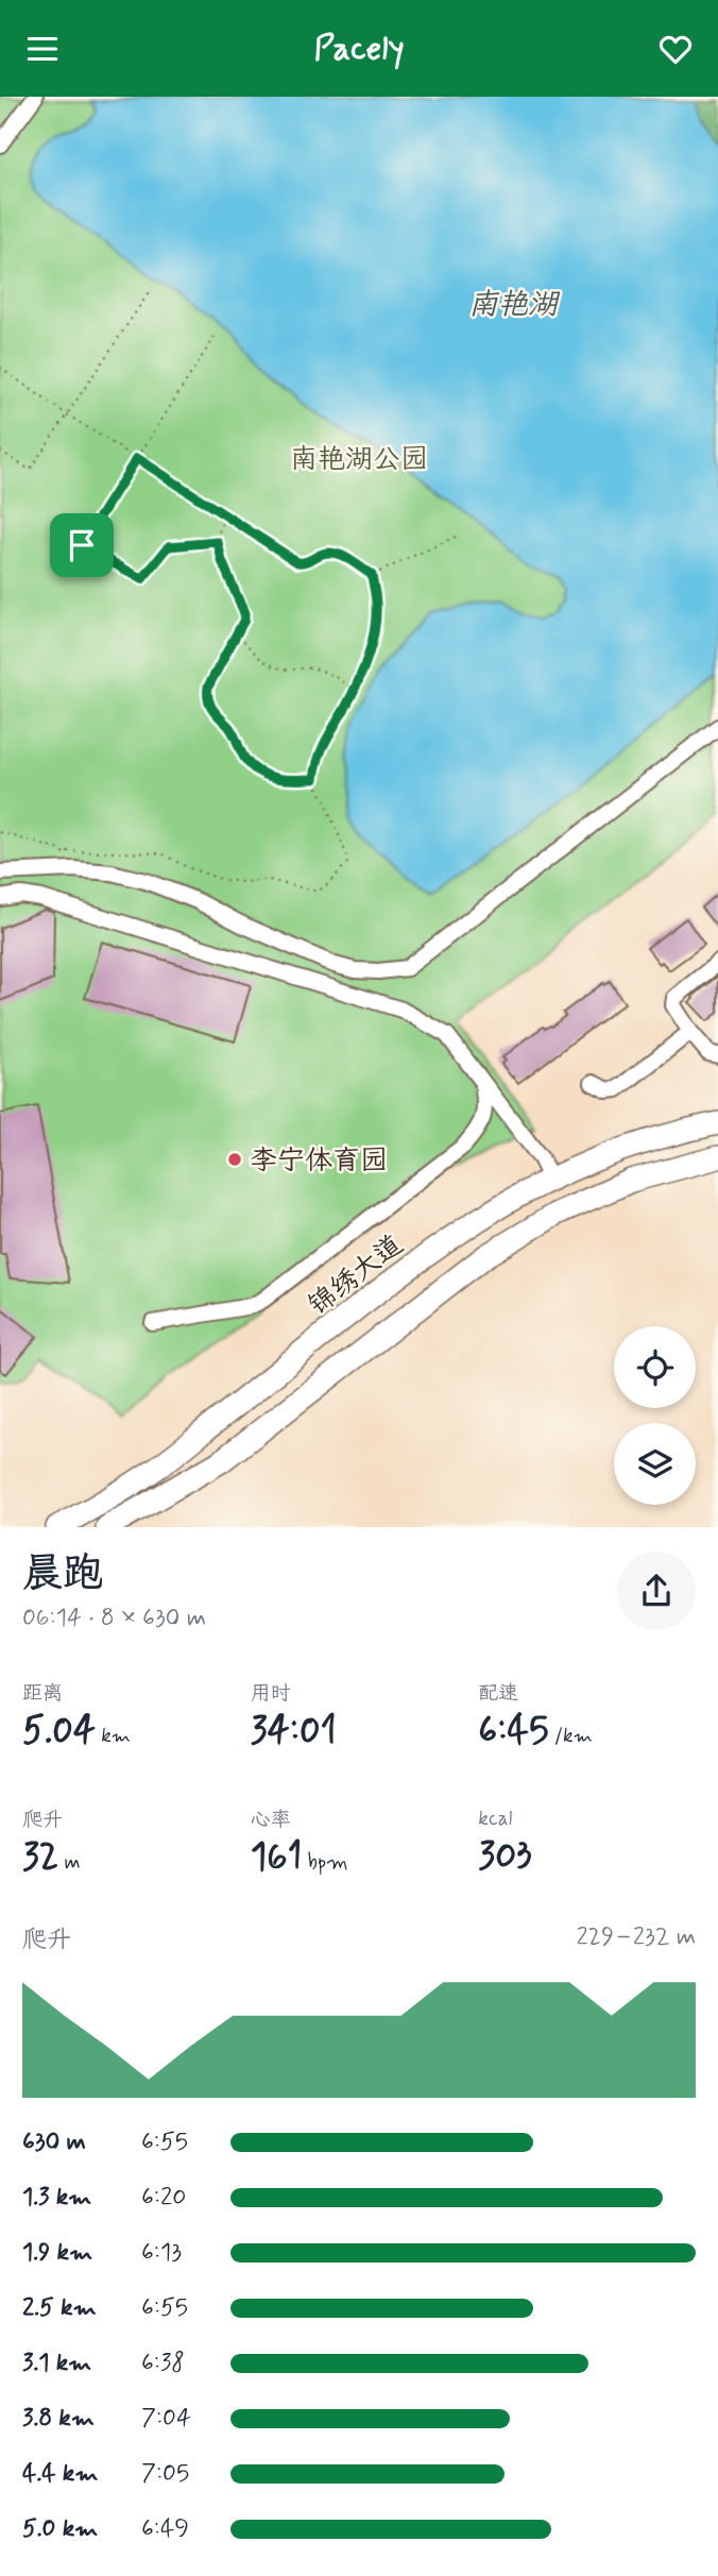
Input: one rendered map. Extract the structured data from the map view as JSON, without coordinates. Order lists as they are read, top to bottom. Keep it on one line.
{"streets":{"highway":["锦绣大道"]},"water":["南艳湖"],"parks":["南艳湖公园"],"places":["李宁体育园"],"page":{"header":"Pacely","heading":["晨跑","06:14 · 8 × 630 m"],"stats":[["距离","5.04 km"],["用时","34:01"],["配速","6:45 /km"],["爬升","32 m"],["心率","161 bpm"],["kcal","303"]],"chart":["爬升","229–232 m"],"list":[{"name":"630 m","note":"6:55"},{"name":"1.3 km","note":"6:20"},{"name":"1.9 km","note":"6:13"},{"name":"2.5 km","note":"6:55"},{"name":"3.1 km","note":"6:38"},{"name":"3.8 km","note":"7:04"},{"name":"4.4 km","note":"7:05"},{"name":"5.0 km","note":"6:49"}]}}
